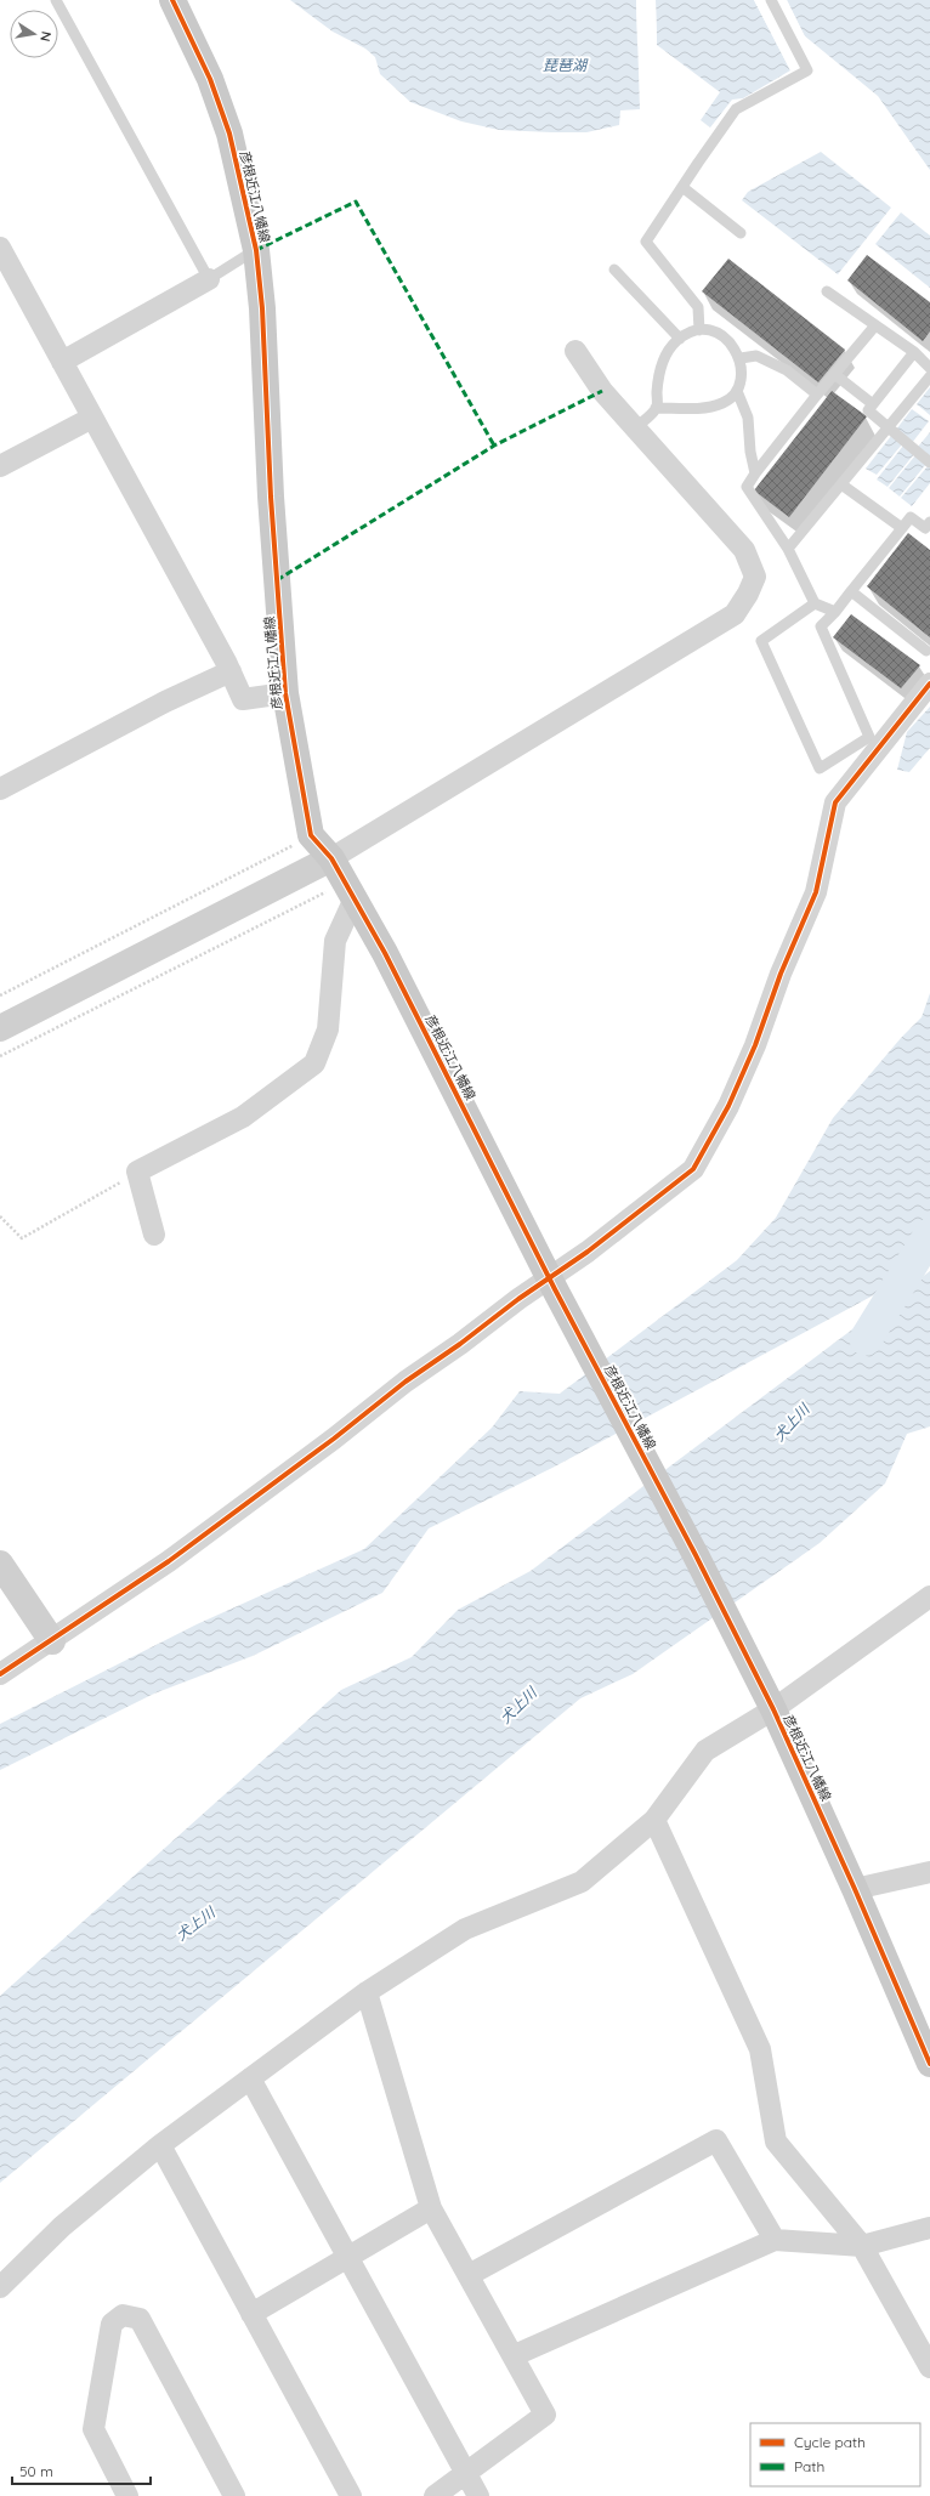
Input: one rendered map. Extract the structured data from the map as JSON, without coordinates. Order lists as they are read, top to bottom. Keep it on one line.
{"streets":{"main road":["彦根近江八幡線"]},"water":["琵琶湖","犬上川"],"legend":["Cycle path","Path"],"scale_bar":"50 m","north":"right"}
